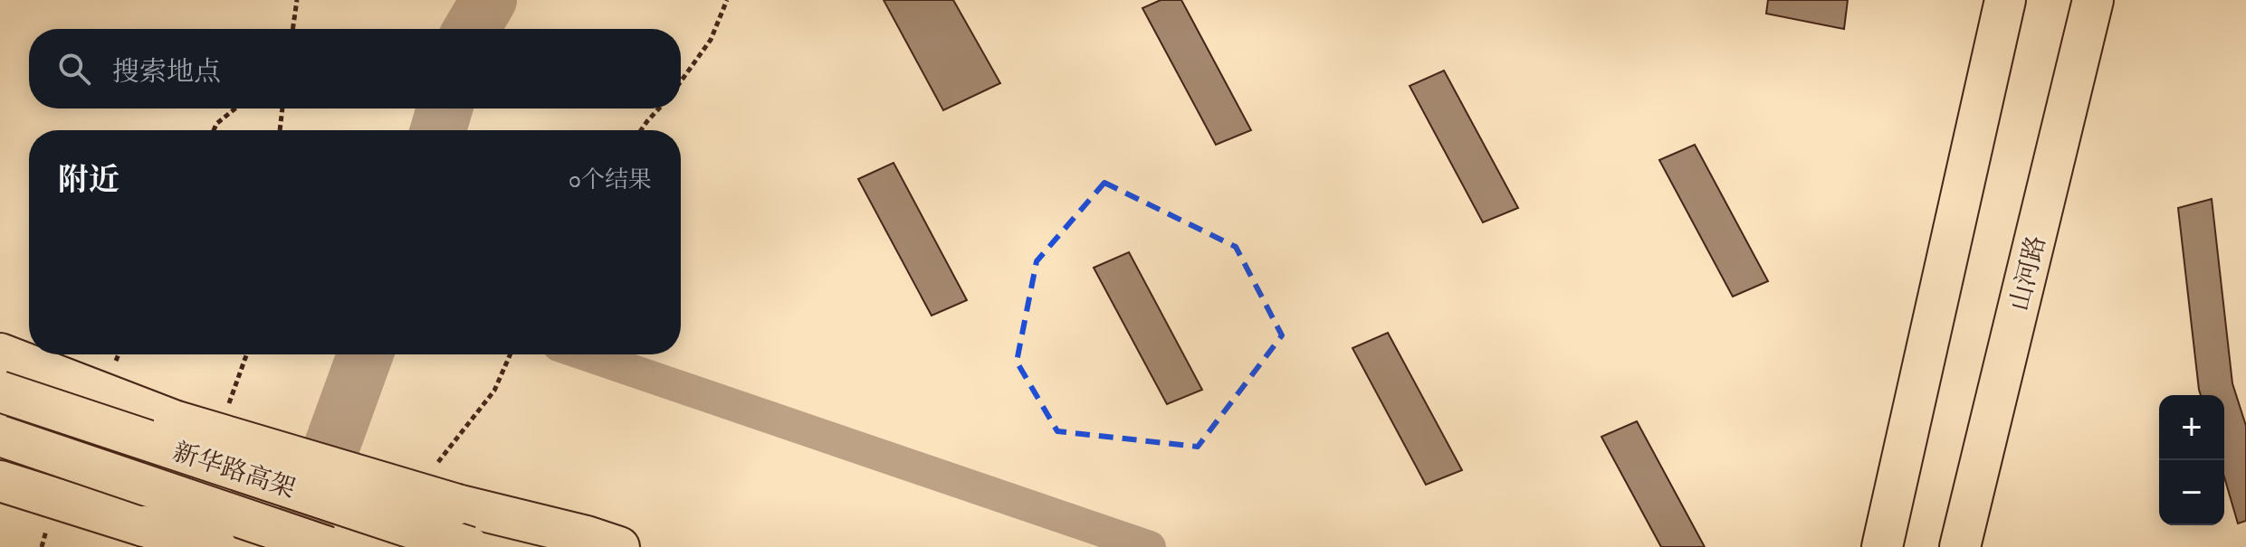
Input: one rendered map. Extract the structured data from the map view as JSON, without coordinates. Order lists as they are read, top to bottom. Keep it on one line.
{"streets":{"main road":["山河路","新华路高架"]},"page":{"search":"搜索地点","heading":["附近","0个结果"],"map_buttons":["+","−"]}}
